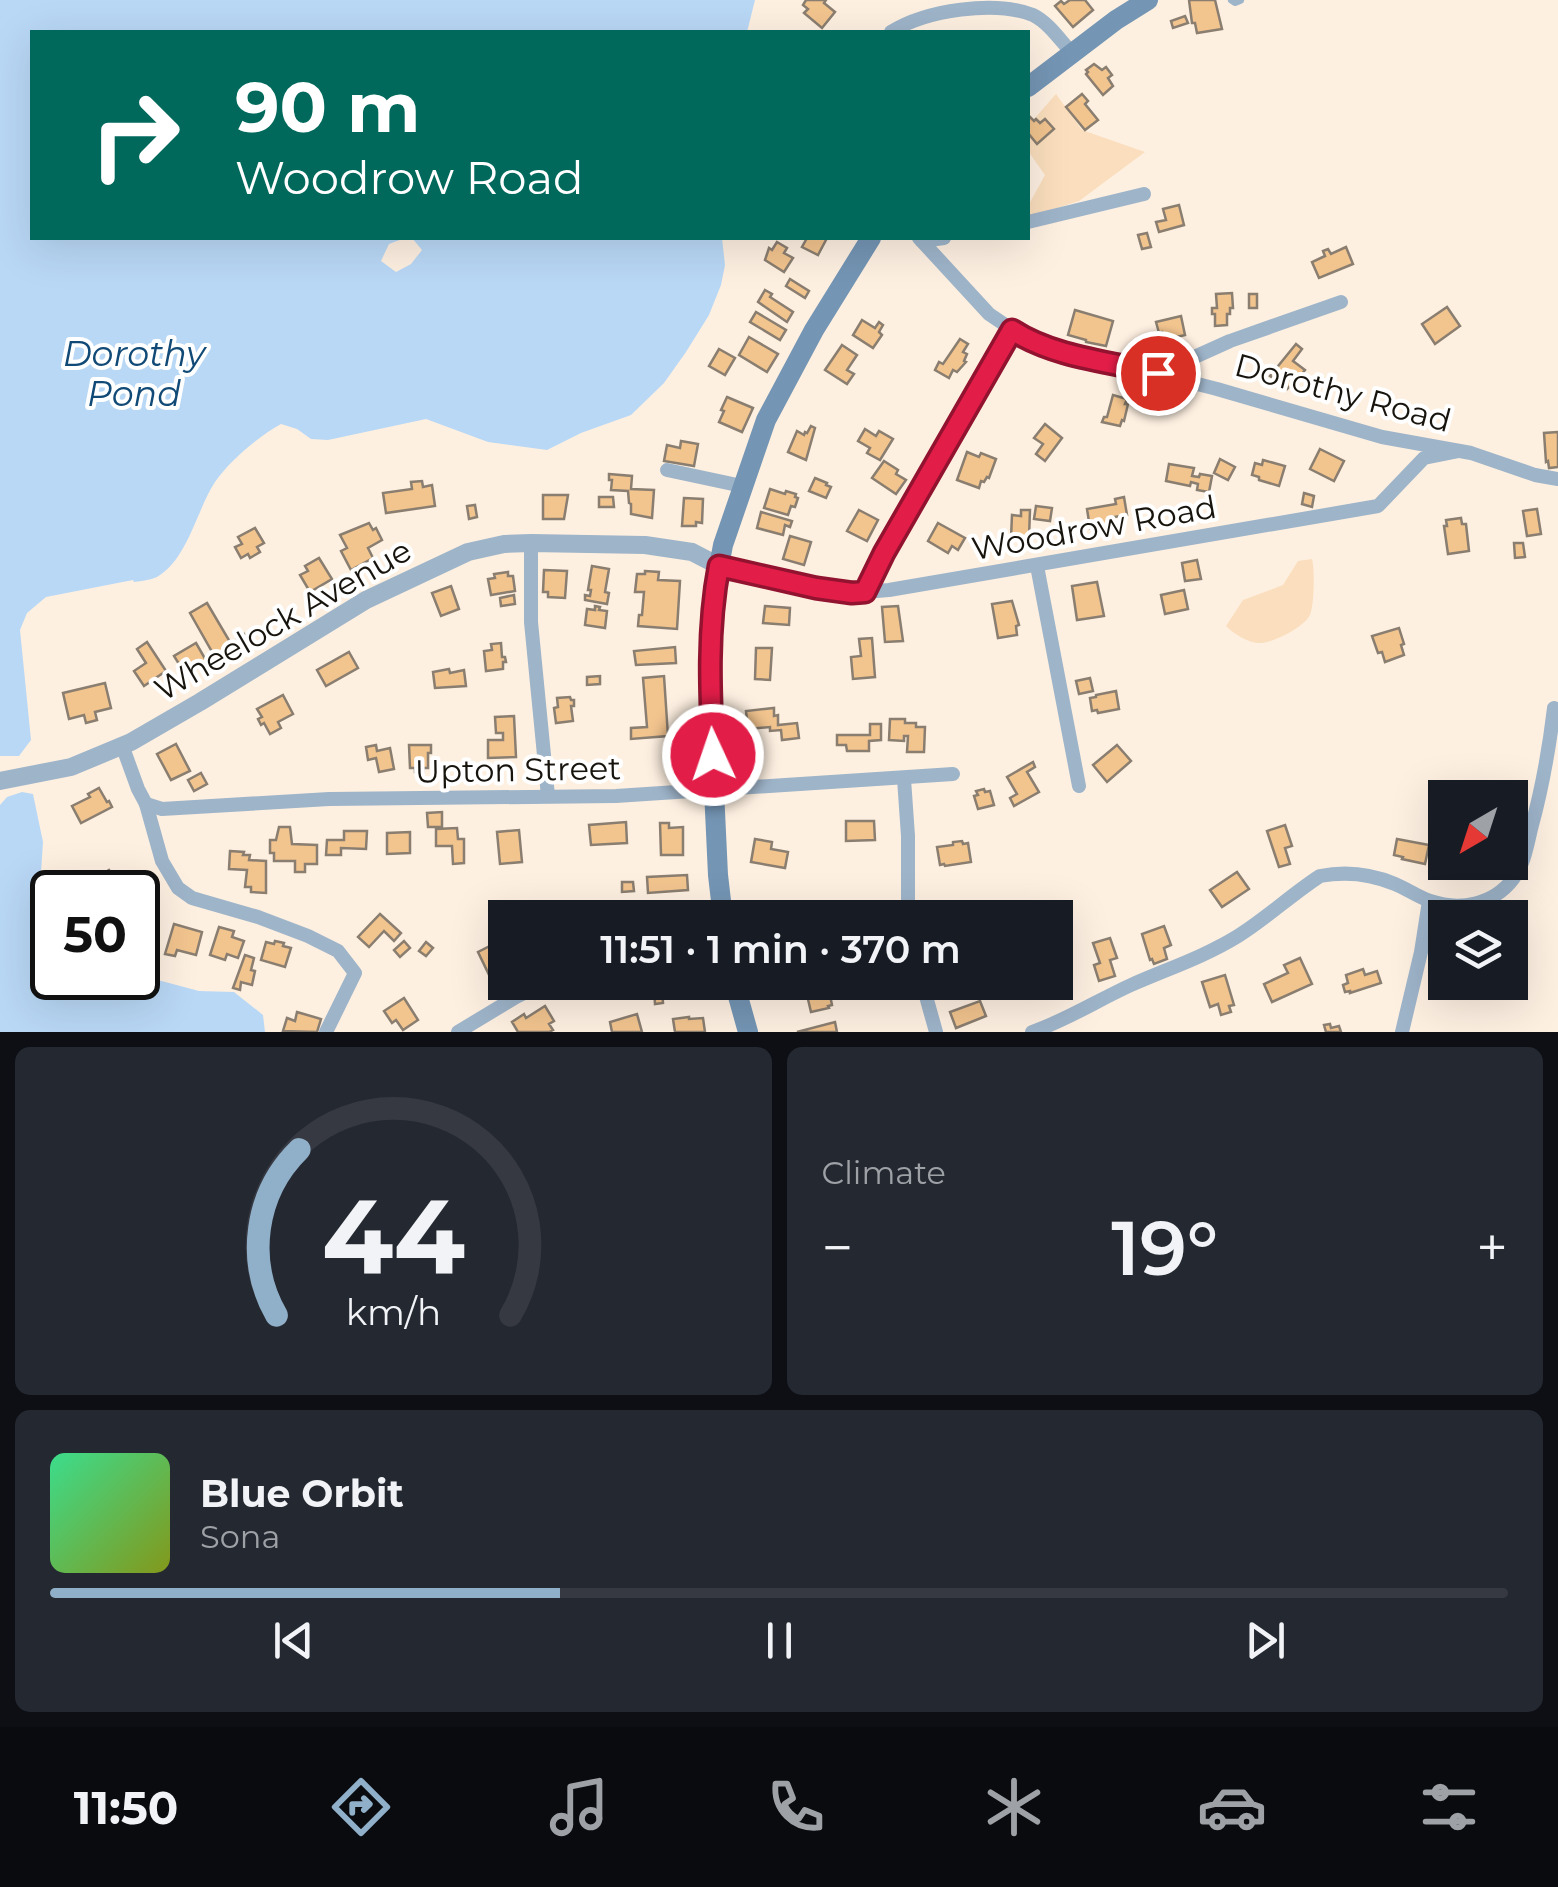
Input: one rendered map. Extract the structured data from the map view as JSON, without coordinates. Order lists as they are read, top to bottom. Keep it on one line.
{"streets":{"street":["Dorothy Road","Woodrow Road","Wheelock Avenue","Upton Street"]},"crossings":[["Dorothy Road","Woodrow Road"],["Woodrow Road","Wheelock Avenue"]],"water":["Dorothy Pond"],"north":"bottom left","page":{"turn":["90 m","Woodrow Road"],"limit":"50","trip":"11:51 · 1 min · 370 m","tile":"Climate","heat":["−","19°","+"],"song":["Blue Orbit","Sona"],"tabs":"11:50","gauge":["44","km/h"]}}
